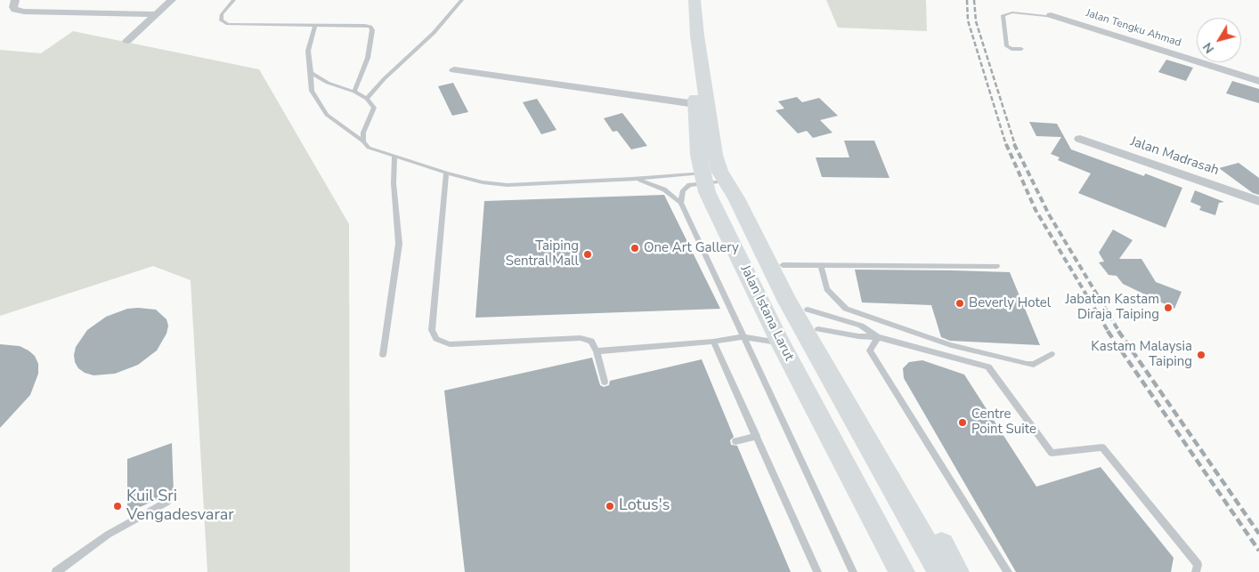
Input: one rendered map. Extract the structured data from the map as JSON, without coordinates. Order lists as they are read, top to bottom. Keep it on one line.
{"streets":{"main road":["Jalan Istana Larut"],"street":["Jalan Tengku Ahmad","Jalan Madrasah"]},"places":["One Art Gallery","Taiping Sentral Mall","Beverly Hotel","Jabatan Kastam Diraja Taiping","Kastam Malaysia Taiping","Centre Point Suite","Kuil Sri Vengadesvarar","Lotus's"],"north":"bottom left"}
